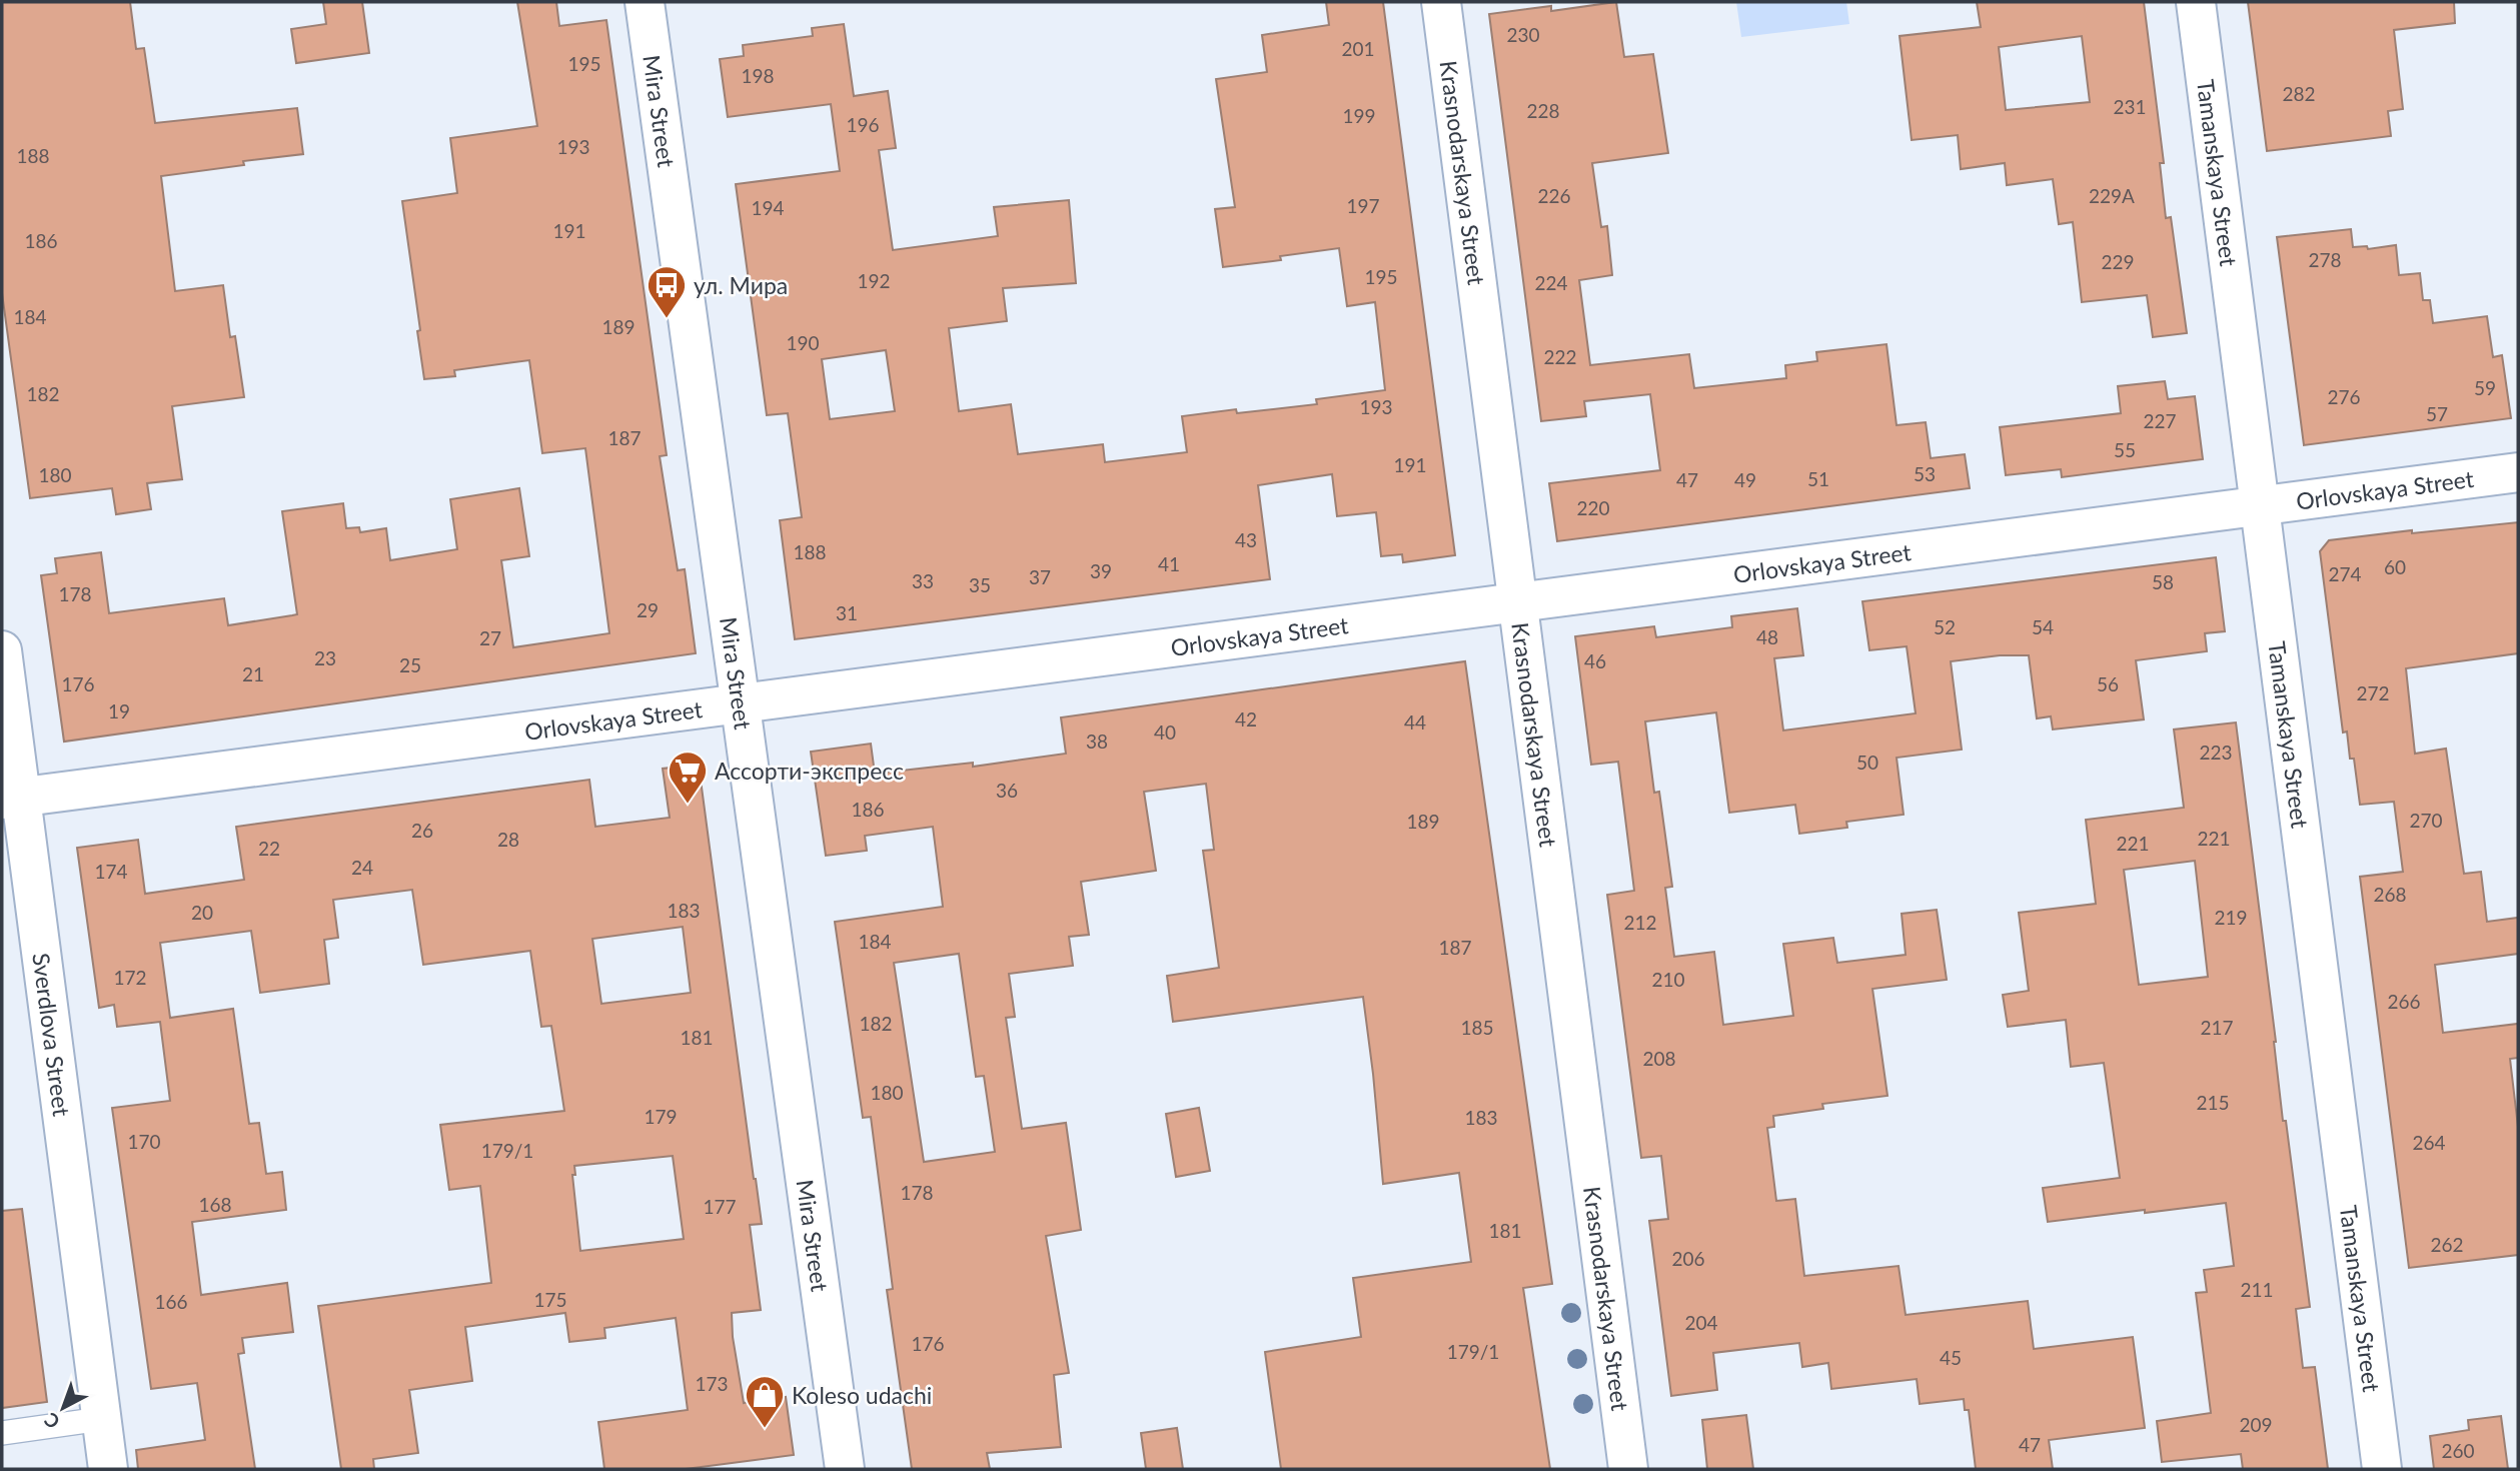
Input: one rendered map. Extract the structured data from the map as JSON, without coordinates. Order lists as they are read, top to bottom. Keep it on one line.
{"streets":{"street":["Mira Street","Tamanskaya Street","Krasnodarskaya Street","Orlovskaya Street","Sverdlova Street"]},"crossings":[["Mira Street","Orlovskaya Street"],["Tamanskaya Street","Orlovskaya Street"],["Krasnodarskaya Street","Orlovskaya Street"],["Orlovskaya Street","Sverdlova Street"]],"places":{"bus stop":["ул. Мира"],"supermarket":["Ассорти-экспресс"],"shop":["Koleso udachi"]},"house_numbers":["230","201","195","198","282","231","228","199","196","193","188","226","229А","197","194","191","186","278","229","195","192","224","184","189","190","222","59","182","276","193","57","227","187","55","191","53","180","51","47","49","220","43","188","41","60","39","274","37","33","58","35","178","29","31","52","54","48","27","23","46","25","21","176","56","272","19","42","44","40","38","223","50","36","186","270","189","26","221","28","221","22","24","174","268","183","20","219","212","184","187","172","210","266","182","185","217","181","208","180","215","179","183","170","264","179/1","178","168","177","181","262","206","211","175","166","204","176","179/1","45","173","209","47","260"],"north":"bottom left"}
